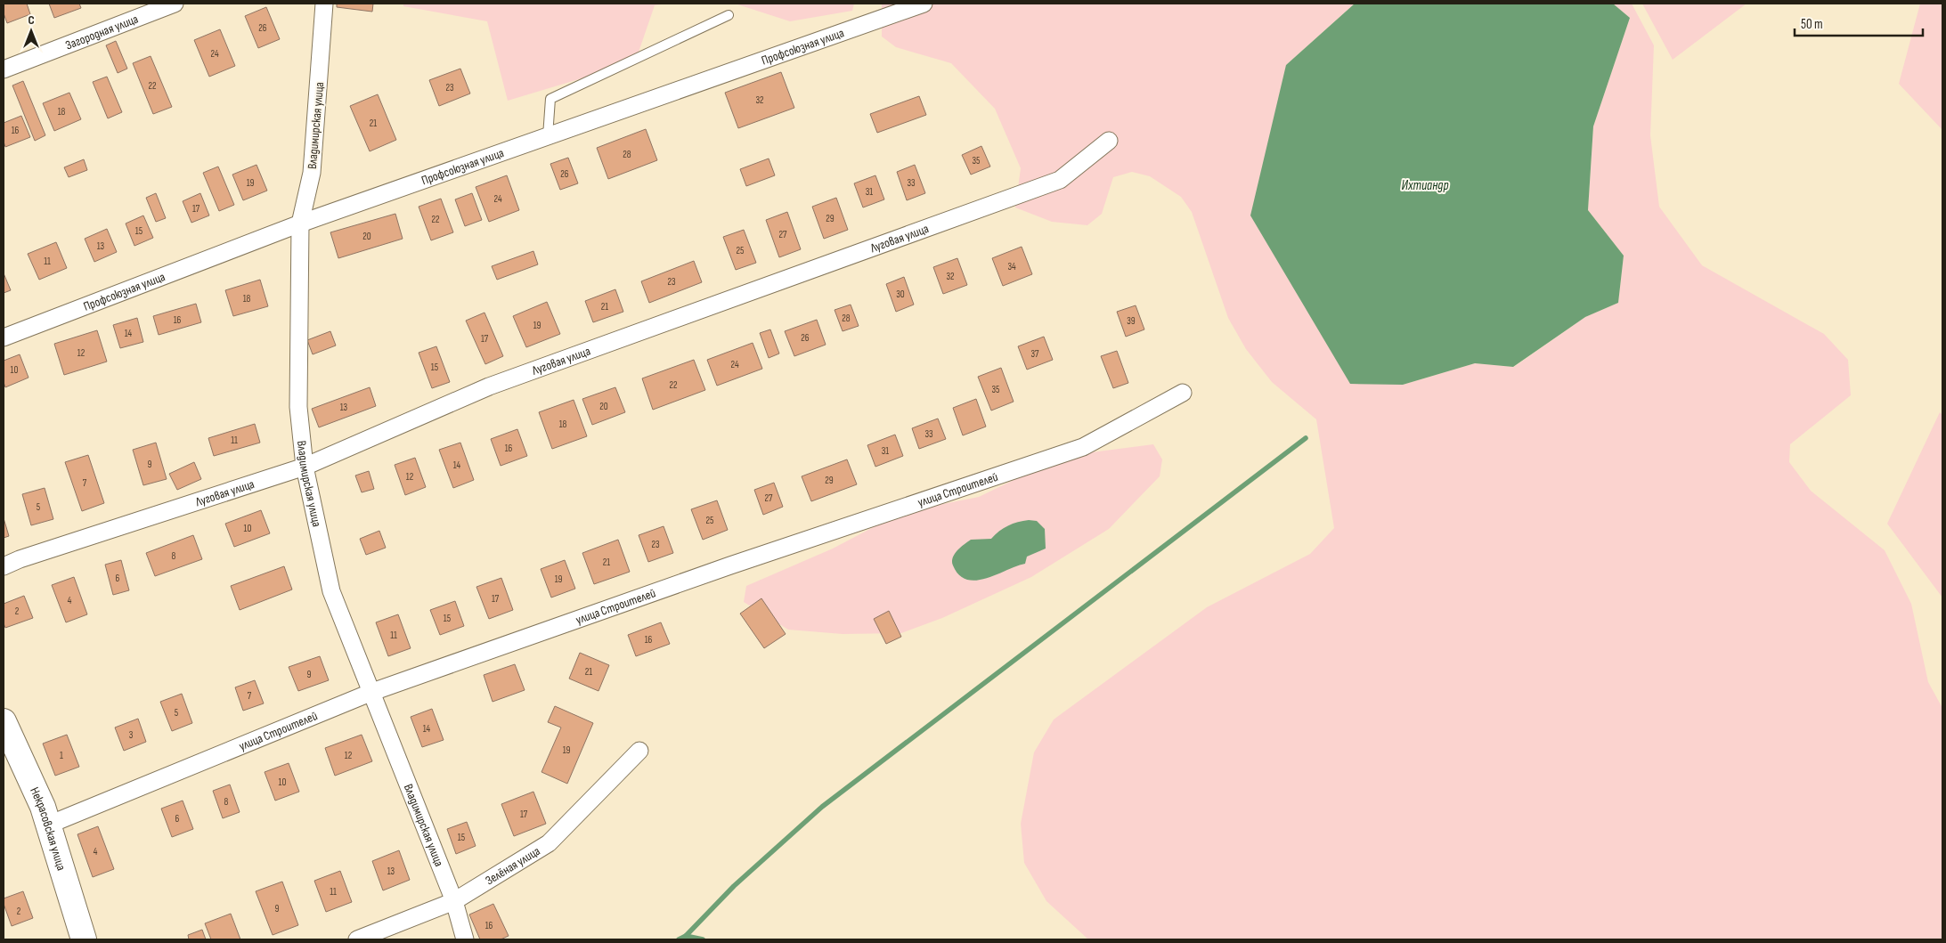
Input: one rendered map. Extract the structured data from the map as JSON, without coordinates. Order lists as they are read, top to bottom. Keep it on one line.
{"streets":{"street":["Загородная улица","Профсоюзная улица","Владимирская улица","Луговая улица","улица Строителей","Некрасовская улица","Зелёная улица"]},"crossings":[["Профсоюзная улица","Владимирская улица"],["Владимирская улица","Луговая улица"],["Владимирская улица","улица Строителей"],["Владимирская улица","Зелёная улица"],["улица Строителей","Некрасовская улица"]],"water":["Ихтиандр"],"house_numbers":["26","24","22","23","32","18","21","16","28","35","26","19","33","31","24","17","29","22","15","27","20","13","25","11","34","32","23","30","18","21","28","16","39","19","14","26","17","12","37","24","15","10","22","35","20","13","18","33","11","16","31","9","14","12","29","7","27","5","25","10","23","8","21","6","19","17","4","2","15","11","16","21","9","7","5","14","3","19","1","12","10","8","17","6","15","4","13","11","9","2","16"],"scale_bar":"50 m","north":"top"}
